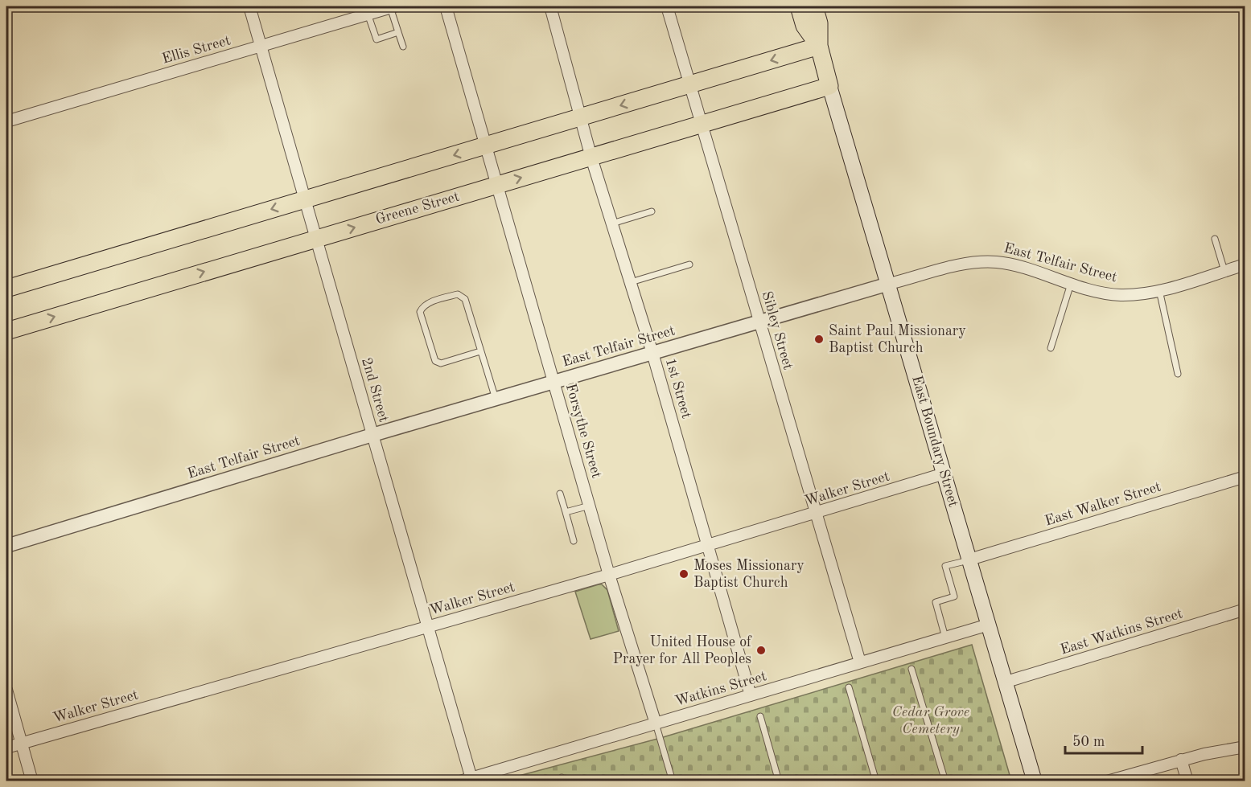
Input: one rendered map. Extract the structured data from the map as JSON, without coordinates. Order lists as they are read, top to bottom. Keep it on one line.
{"streets":{"main road":["Greene Street","East Boundary Street"],"street":["Ellis Street","East Telfair Street","Sibley Street","1st Street","2nd Street","Forsythe Street","Walker Street","East Walker Street","East Watkins Street","Watkins Street"]},"crossings":[["Ellis Street","2nd Street"],["Greene Street","Sibley Street"],["Greene Street","1st Street"],["Greene Street","2nd Street"],["Greene Street","Forsythe Street"],["Greene Street","East Boundary Street"],["East Telfair Street","Sibley Street"],["East Telfair Street","1st Street"],["East Telfair Street","2nd Street"],["East Telfair Street","Forsythe Street"],["East Telfair Street","East Boundary Street"],["Sibley Street","Walker Street"],["Sibley Street","Watkins Street"],["1st Street","Walker Street"],["1st Street","Watkins Street"],["2nd Street","Walker Street"],["2nd Street","Watkins Street"],["Forsythe Street","Walker Street"],["Forsythe Street","Watkins Street"],["East Boundary Street","Walker Street"],["East Boundary Street","East Walker Street"],["East Boundary Street","East Watkins Street"],["East Boundary Street","Watkins Street"]],"parks":["Cedar Grove Cemetery"],"places":["Saint Paul Missionary Baptist Church","Moses Missionary Baptist Church","United House of Prayer for All Peoples"],"scale_bar":"50 m"}
